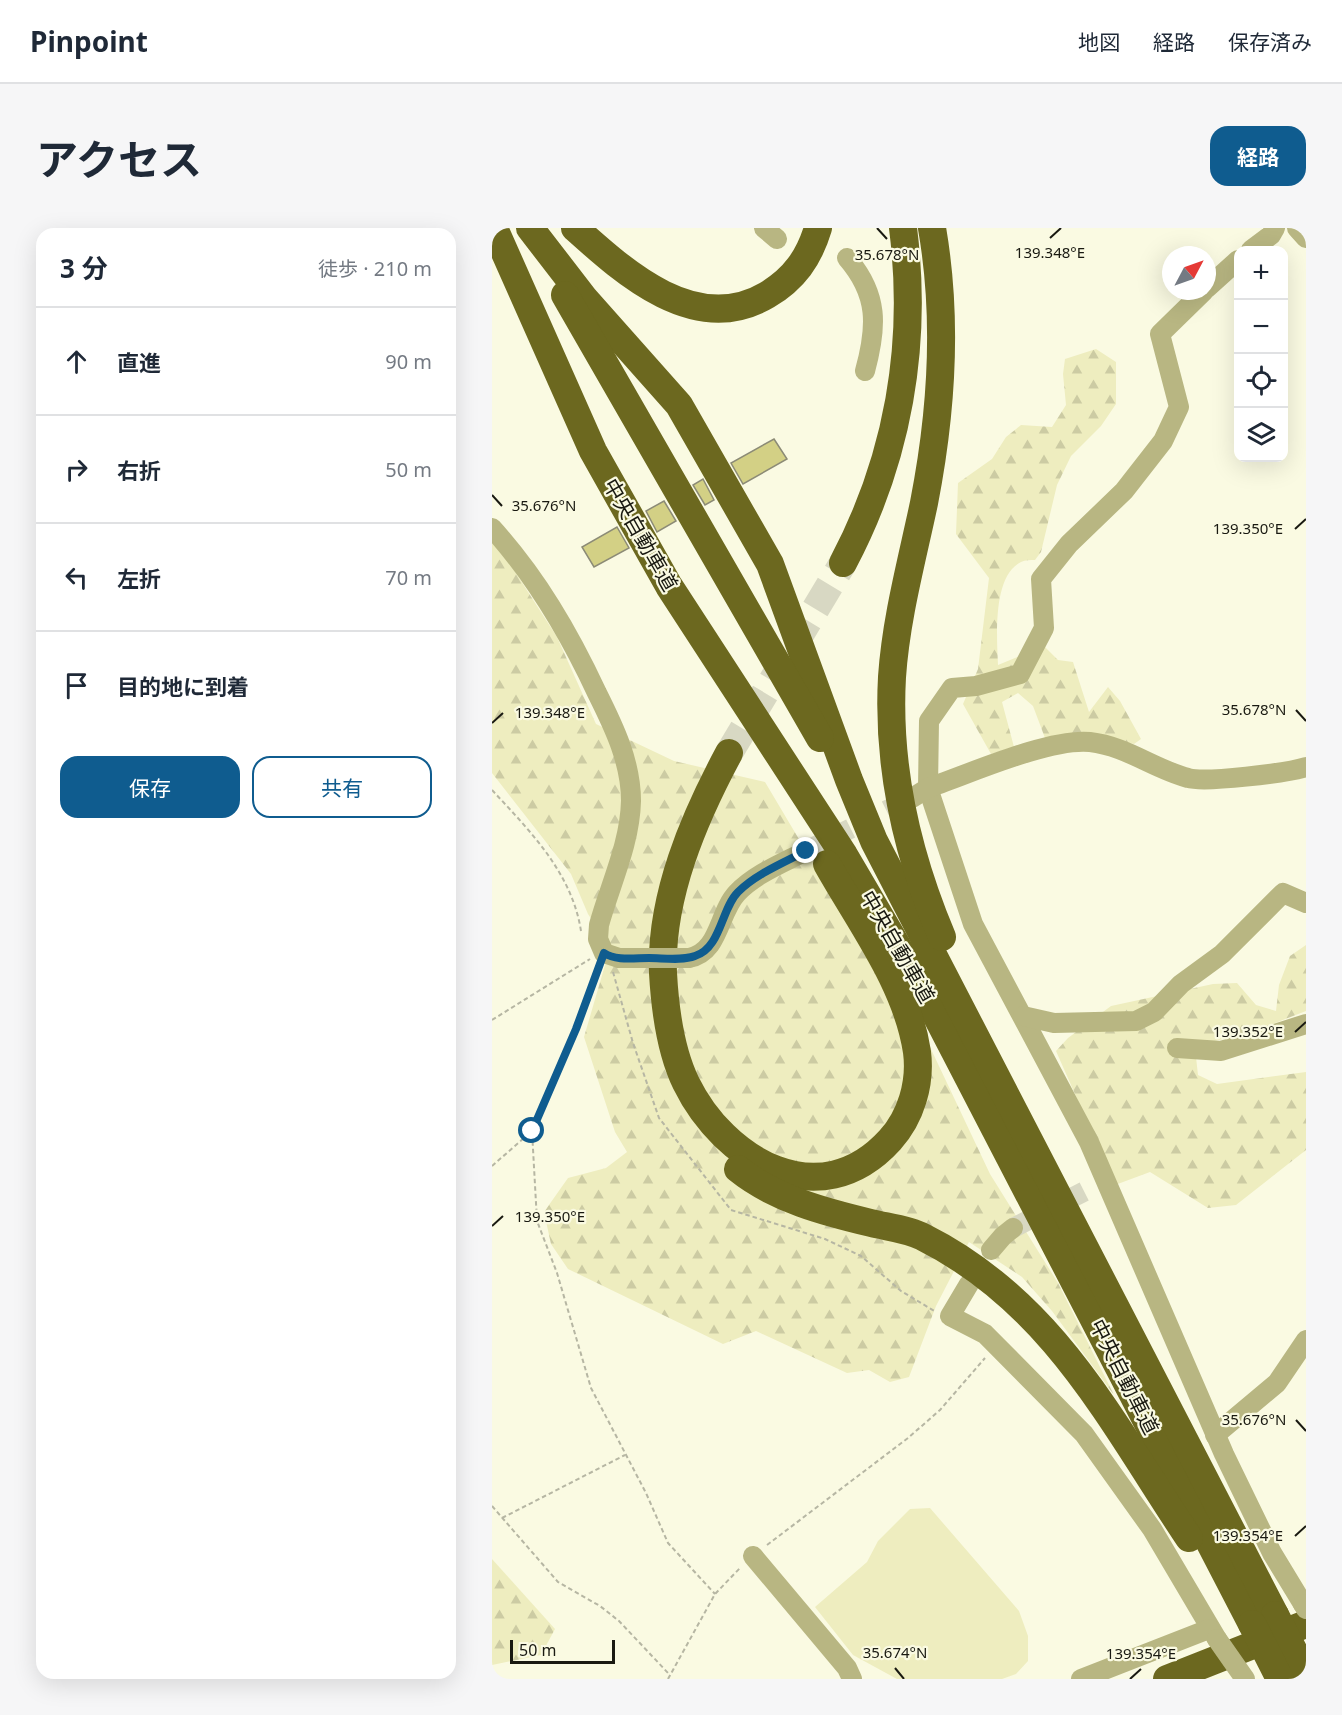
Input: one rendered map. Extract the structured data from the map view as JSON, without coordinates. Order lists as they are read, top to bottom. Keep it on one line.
{"streets":{"highway":["中央自動車道"]},"scale_bar":"50 m","north":"top right","page":{"header":"Pinpoint","nav":["地図","経路","保存済み"],"title":"アクセス","buttons":["経路",["保存","共有"]],"heading":["3 分","徒歩 · 210 m"],"map_buttons":["+","−"],"list":[["直進","90 m"],["右折","50 m"],["左折","70 m"],"目的地に到着"],"scale":"50 m"},"coordinates":["139.348°E","35.678°N","35.676°N","139.350°E","139.352°E","139.354°E","35.674°N"]}
